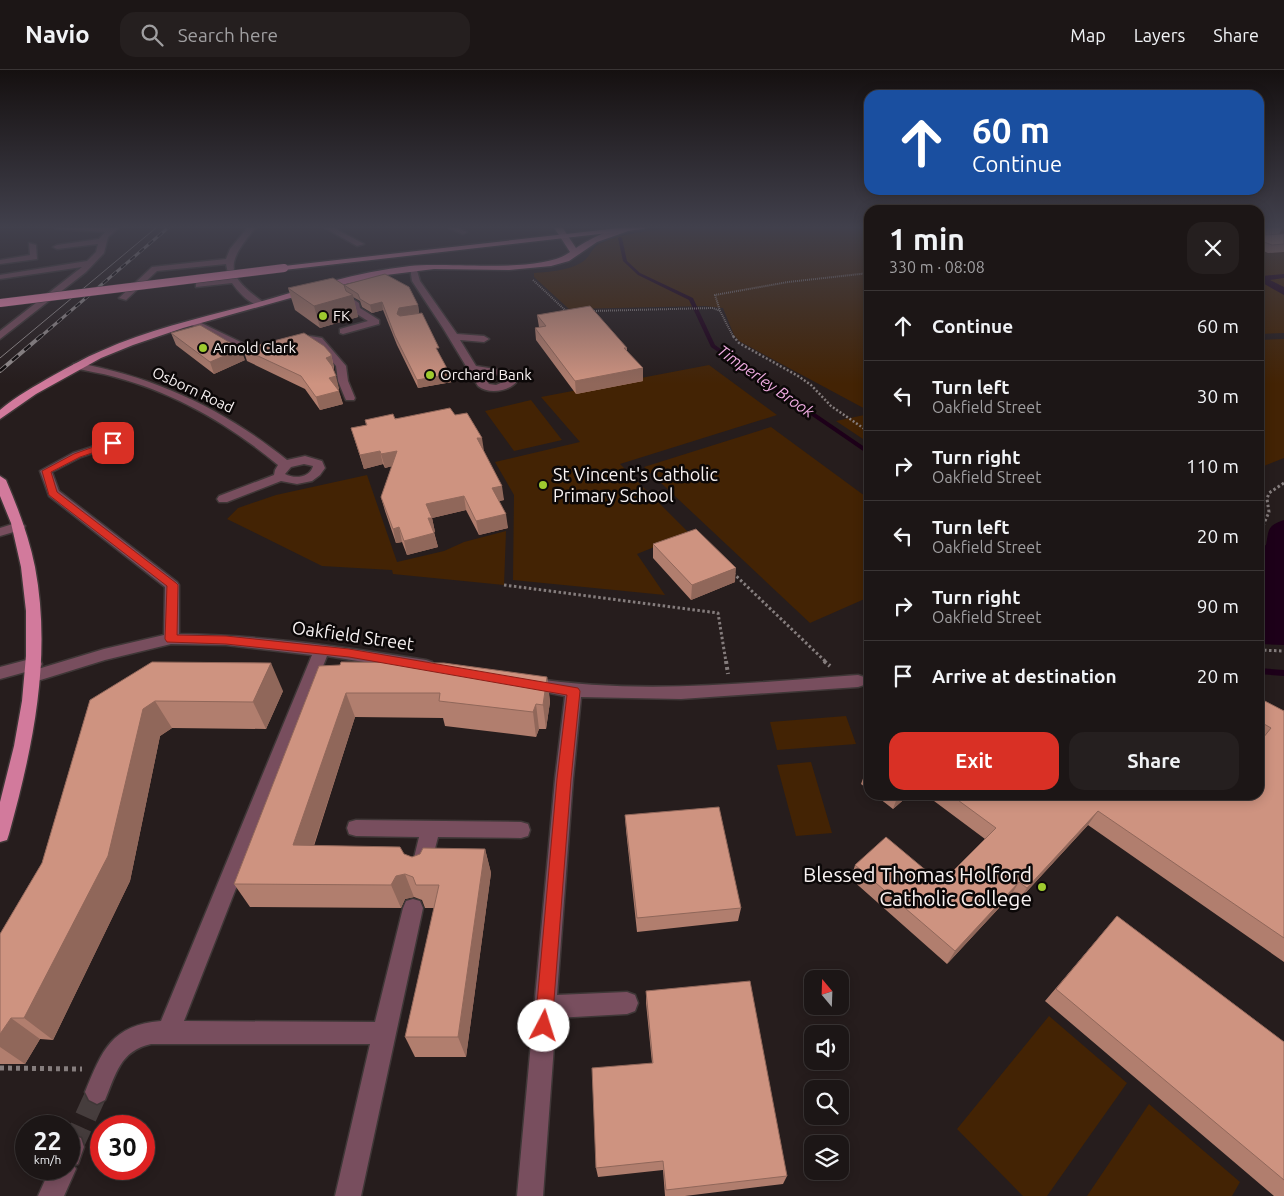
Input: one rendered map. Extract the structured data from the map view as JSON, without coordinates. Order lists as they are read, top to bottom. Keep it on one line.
{"streets":{"street":["Osborn Road","Oakfield Street"]},"water":["Timperley Brook"],"places":["FK","Arnold Clark","Orchard Bank","St Vincent's Catholic Primary School","Blessed Thomas Holford Catholic College"],"north":"top","page":{"header":"Navio","search":"Search here","nav":["Map","Layers","Share"],"turn":["60 m","Continue"],"heading":["1 min","330 m · 08:08"],"list":[{"name":"Continue","value":"60 m"},{"name":"Turn left","note":"Oakfield Street","value":"30 m"},{"name":"Turn right","note":"Oakfield Street","value":"110 m"},{"name":"Turn left","note":"Oakfield Street","value":"20 m"},{"name":"Turn right","note":"Oakfield Street","value":"90 m"},{"name":"Arrive at destination","value":"20 m"}],"buttons":["Exit","Share"],"speed":"22 km/h","limit":"30"}}
